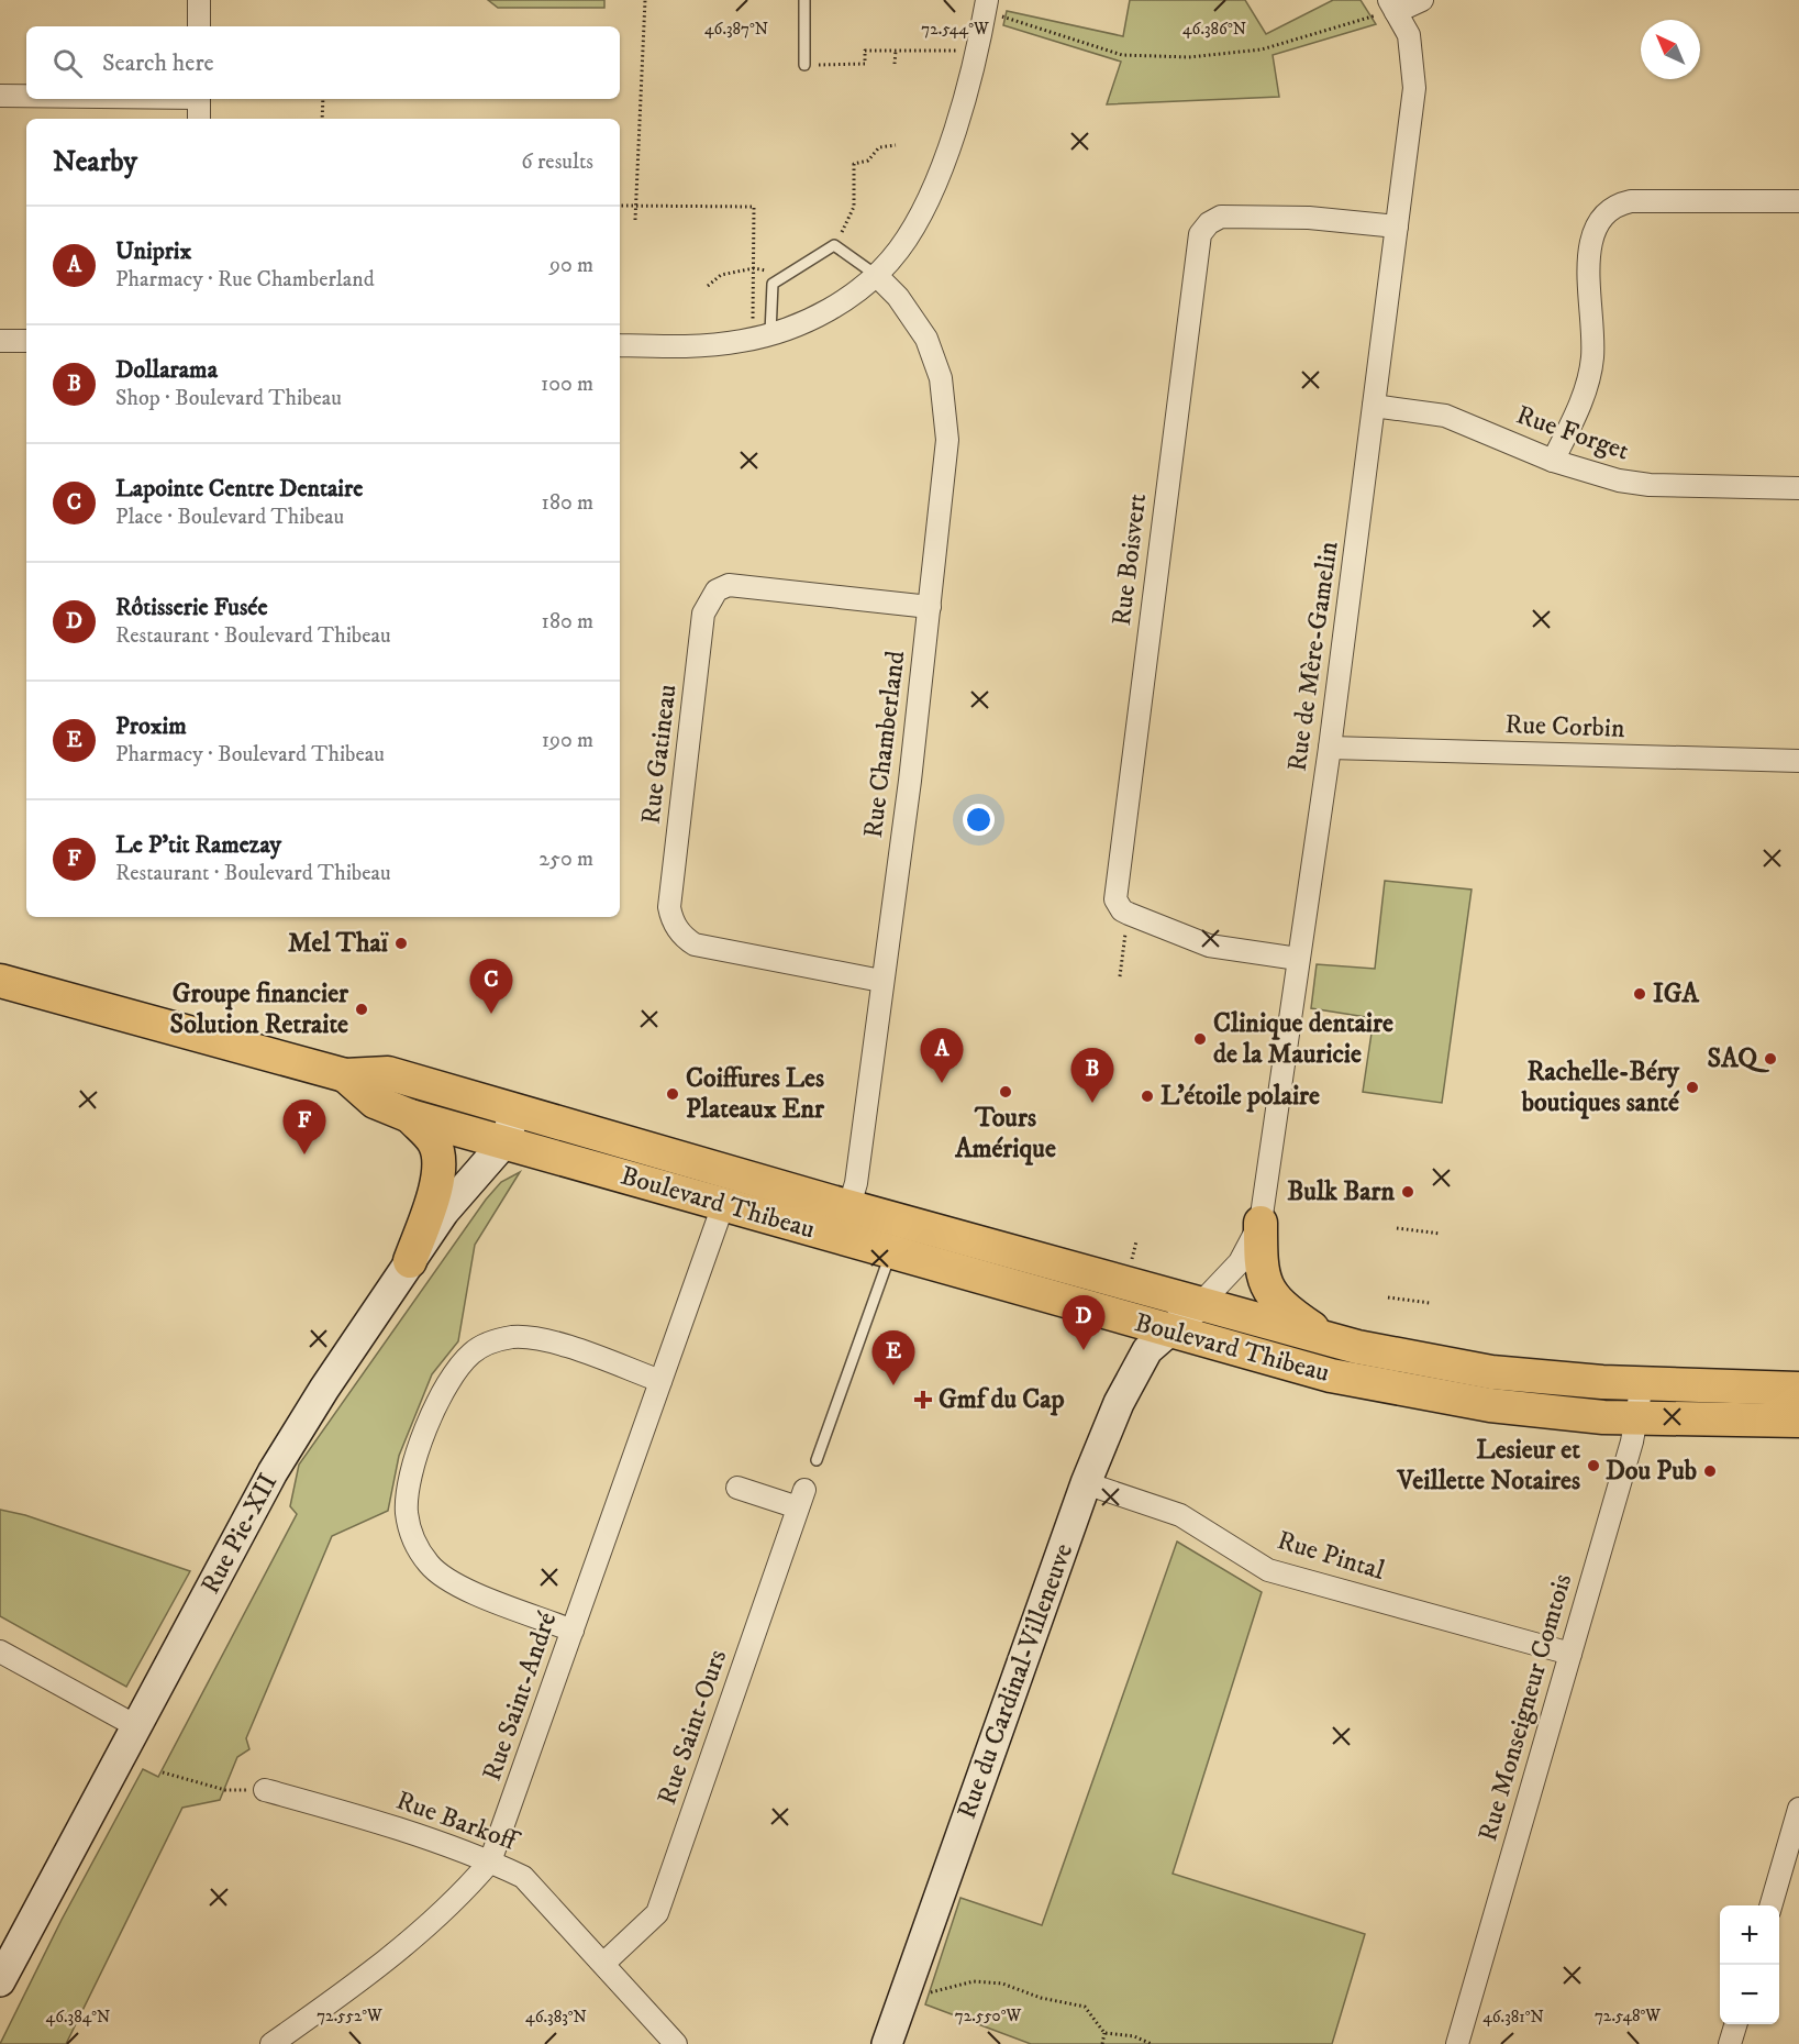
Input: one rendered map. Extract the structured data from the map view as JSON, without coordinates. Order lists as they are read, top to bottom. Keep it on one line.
{"streets":{"main road":["Boulevard Thibeau"],"street":["Rue Forget","Rue Boisvert","Rue de Mère-Gamelin","Rue Corbin","Rue Chamberland","Rue Gatineau","Rue Pie-XII","Rue Pintal","Rue du Cardinal-Villeneuve","Rue Saint-André","Rue Monseigneur Comtois","Rue Saint-Ours","Rue Barkoff"]},"crossings":[["Rue Forget","Rue de Mère-Gamelin"],["Rue Boisvert","Rue de Mère-Gamelin"],["Rue de Mère-Gamelin","Rue Corbin"],["Rue de Mère-Gamelin","Boulevard Thibeau"],["Rue de Mère-Gamelin","Rue du Cardinal-Villeneuve"],["Rue Chamberland","Rue Gatineau"],["Rue Chamberland","Boulevard Thibeau"],["Boulevard Thibeau","Rue Pie-XII"],["Boulevard Thibeau","Rue du Cardinal-Villeneuve"],["Boulevard Thibeau","Rue Saint-André"],["Boulevard Thibeau","Rue Monseigneur Comtois"],["Rue Pintal","Rue du Cardinal-Villeneuve"],["Rue Pintal","Rue Monseigneur Comtois"],["Rue Saint-André","Rue Barkoff"],["Rue Saint-Ours","Rue Barkoff"]],"places":{"other":["Mel Thaï","IGA","Groupe financier Solution Retraite","Clinique dentaire de la Mauricie","SAQ","Rachelle-Béry boutiques santé","Tours Amérique","Coiffures Les Plateaux Enr","L'étoile polaire","Bulk Barn","Lesieur et Veillette Notaires","Dou Pub"],"health":["Gmf du Cap"]},"north":"top left","page":{"search":"Search here","heading":["Nearby","6 results"],"list":[{"mark":"A","name":"Uniprix","note":"Pharmacy · Rue Chamberland","value":"90 m"},{"mark":"B","name":"Dollarama","note":"Shop · Boulevard Thibeau","value":"100 m"},{"mark":"C","name":"Lapointe Centre Dentaire","note":"Place · Boulevard Thibeau","value":"180 m"},{"mark":"D","name":"Rôtisserie Fusée","note":"Restaurant · Boulevard Thibeau","value":"180 m"},{"mark":"E","name":"Proxim","note":"Pharmacy · Boulevard Thibeau","value":"190 m"},{"mark":"F","name":"Le P’tit Ramezay","note":"Restaurant · Boulevard Thibeau","value":"250 m"}],"pins":["C","A","B","F","D","E"],"map_buttons":["+","−"]},"coordinates":["46.387°N","46.386°N","72.544°W","72.552°W","72.550°W","72.548°W","46.384°N","46.383°N","46.381°N"]}
